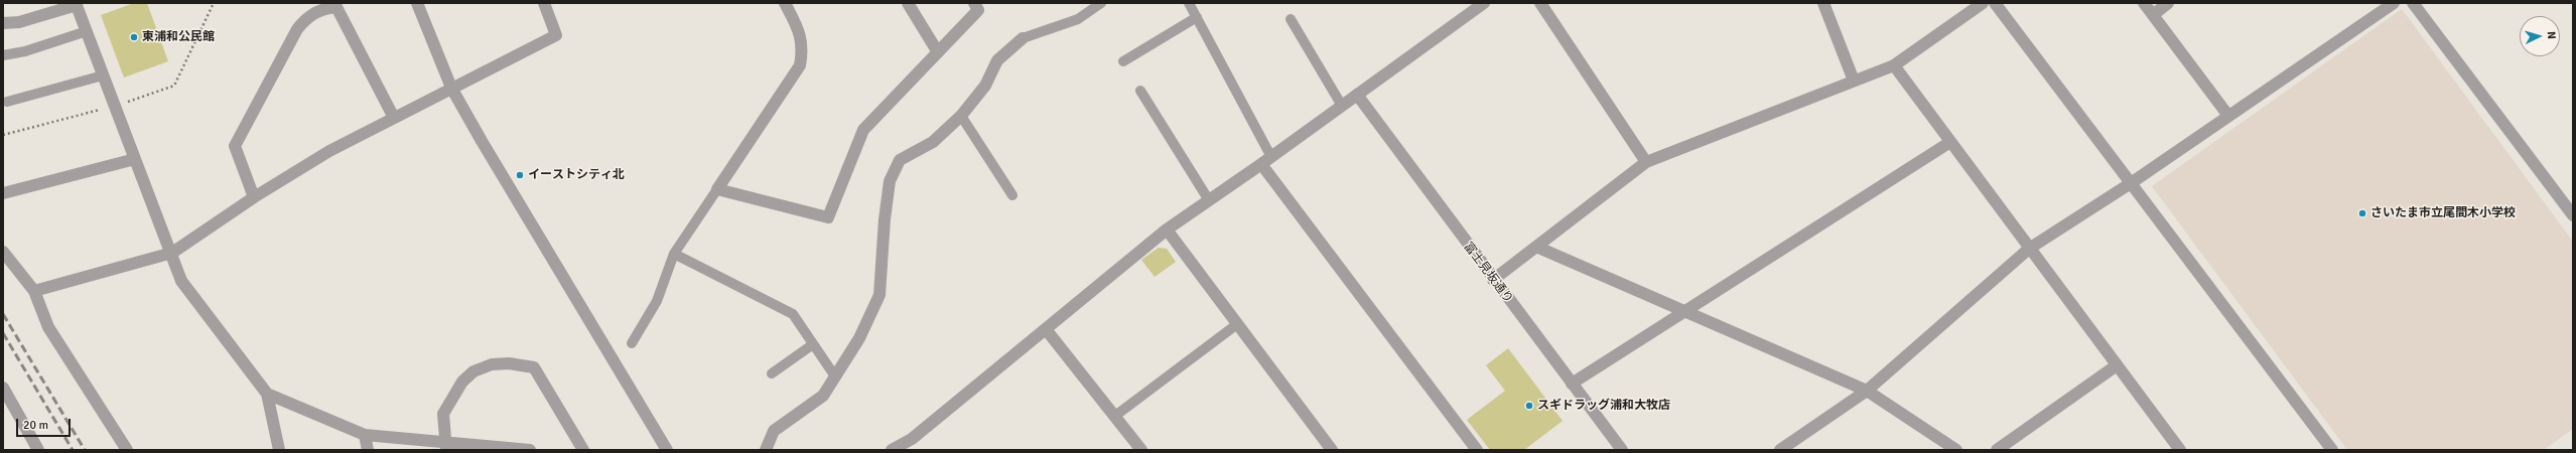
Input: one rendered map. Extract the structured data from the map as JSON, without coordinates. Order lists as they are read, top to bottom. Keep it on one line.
{"streets":{"street":["富士見坂通り"]},"places":["東浦和公民館","イーストシティ北","さいたま市立尾間木小学校","スギドラッグ浦和大牧店"],"scale_bar":"20 m","north":"right"}
